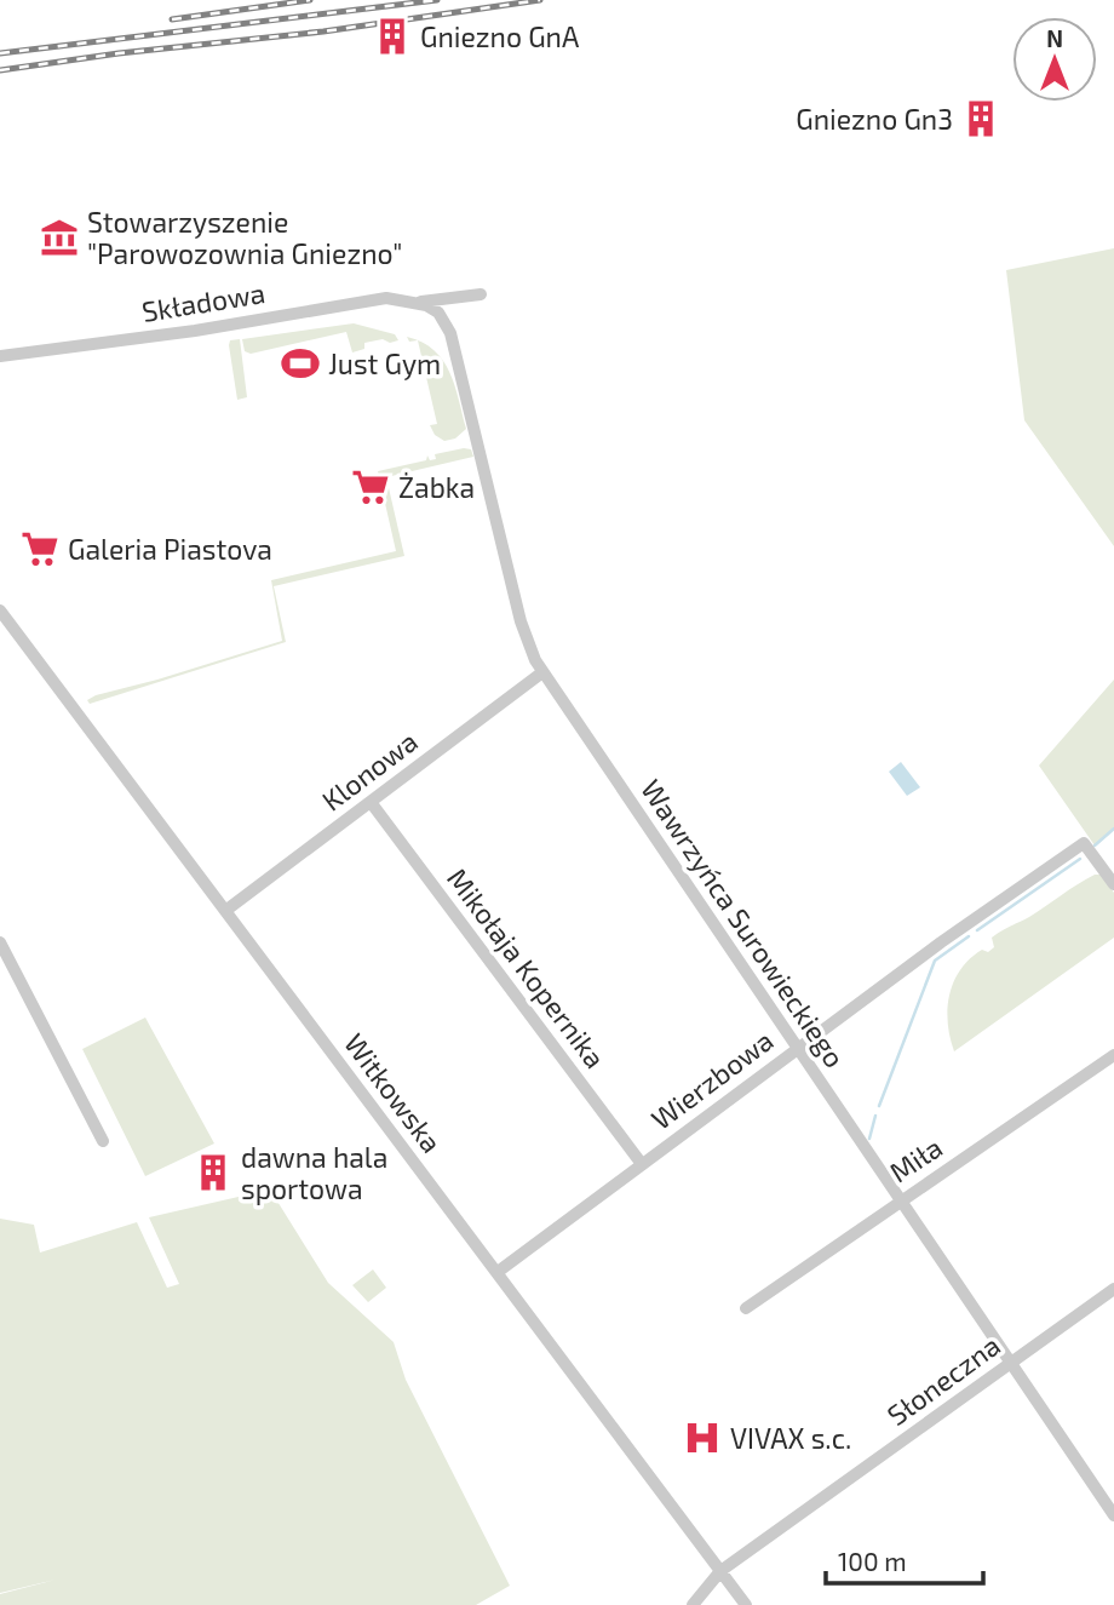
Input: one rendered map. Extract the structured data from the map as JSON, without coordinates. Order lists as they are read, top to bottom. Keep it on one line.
{"streets":{"street":["Składowa","Klonowa","Wawrzyńca Surowieckiego","Mikołaja Kopernika","Wierzbowa","Witkowska","Miła","Słoneczna"]},"crossings":[["Składowa","Wawrzyńca Surowieckiego"],["Klonowa","Wawrzyńca Surowieckiego"],["Klonowa","Mikołaja Kopernika"],["Klonowa","Witkowska"],["Wawrzyńca Surowieckiego","Wierzbowa"],["Wawrzyńca Surowieckiego","Miła"],["Wawrzyńca Surowieckiego","Słoneczna"],["Mikołaja Kopernika","Wierzbowa"],["Wierzbowa","Witkowska"],["Witkowska","Słoneczna"]],"places":{"building":["Gniezno GnA","Gniezno Gn3","dawna hala sportowa"],"museum":["Stowarzyszenie \"Parowozownia Gniezno\""],"sports":["Just Gym"],"supermarket":["Żabka","Galeria Piastova"],"hospital":["VIVAX s.c."]},"scale_bar":"100 m","north":"top"}
